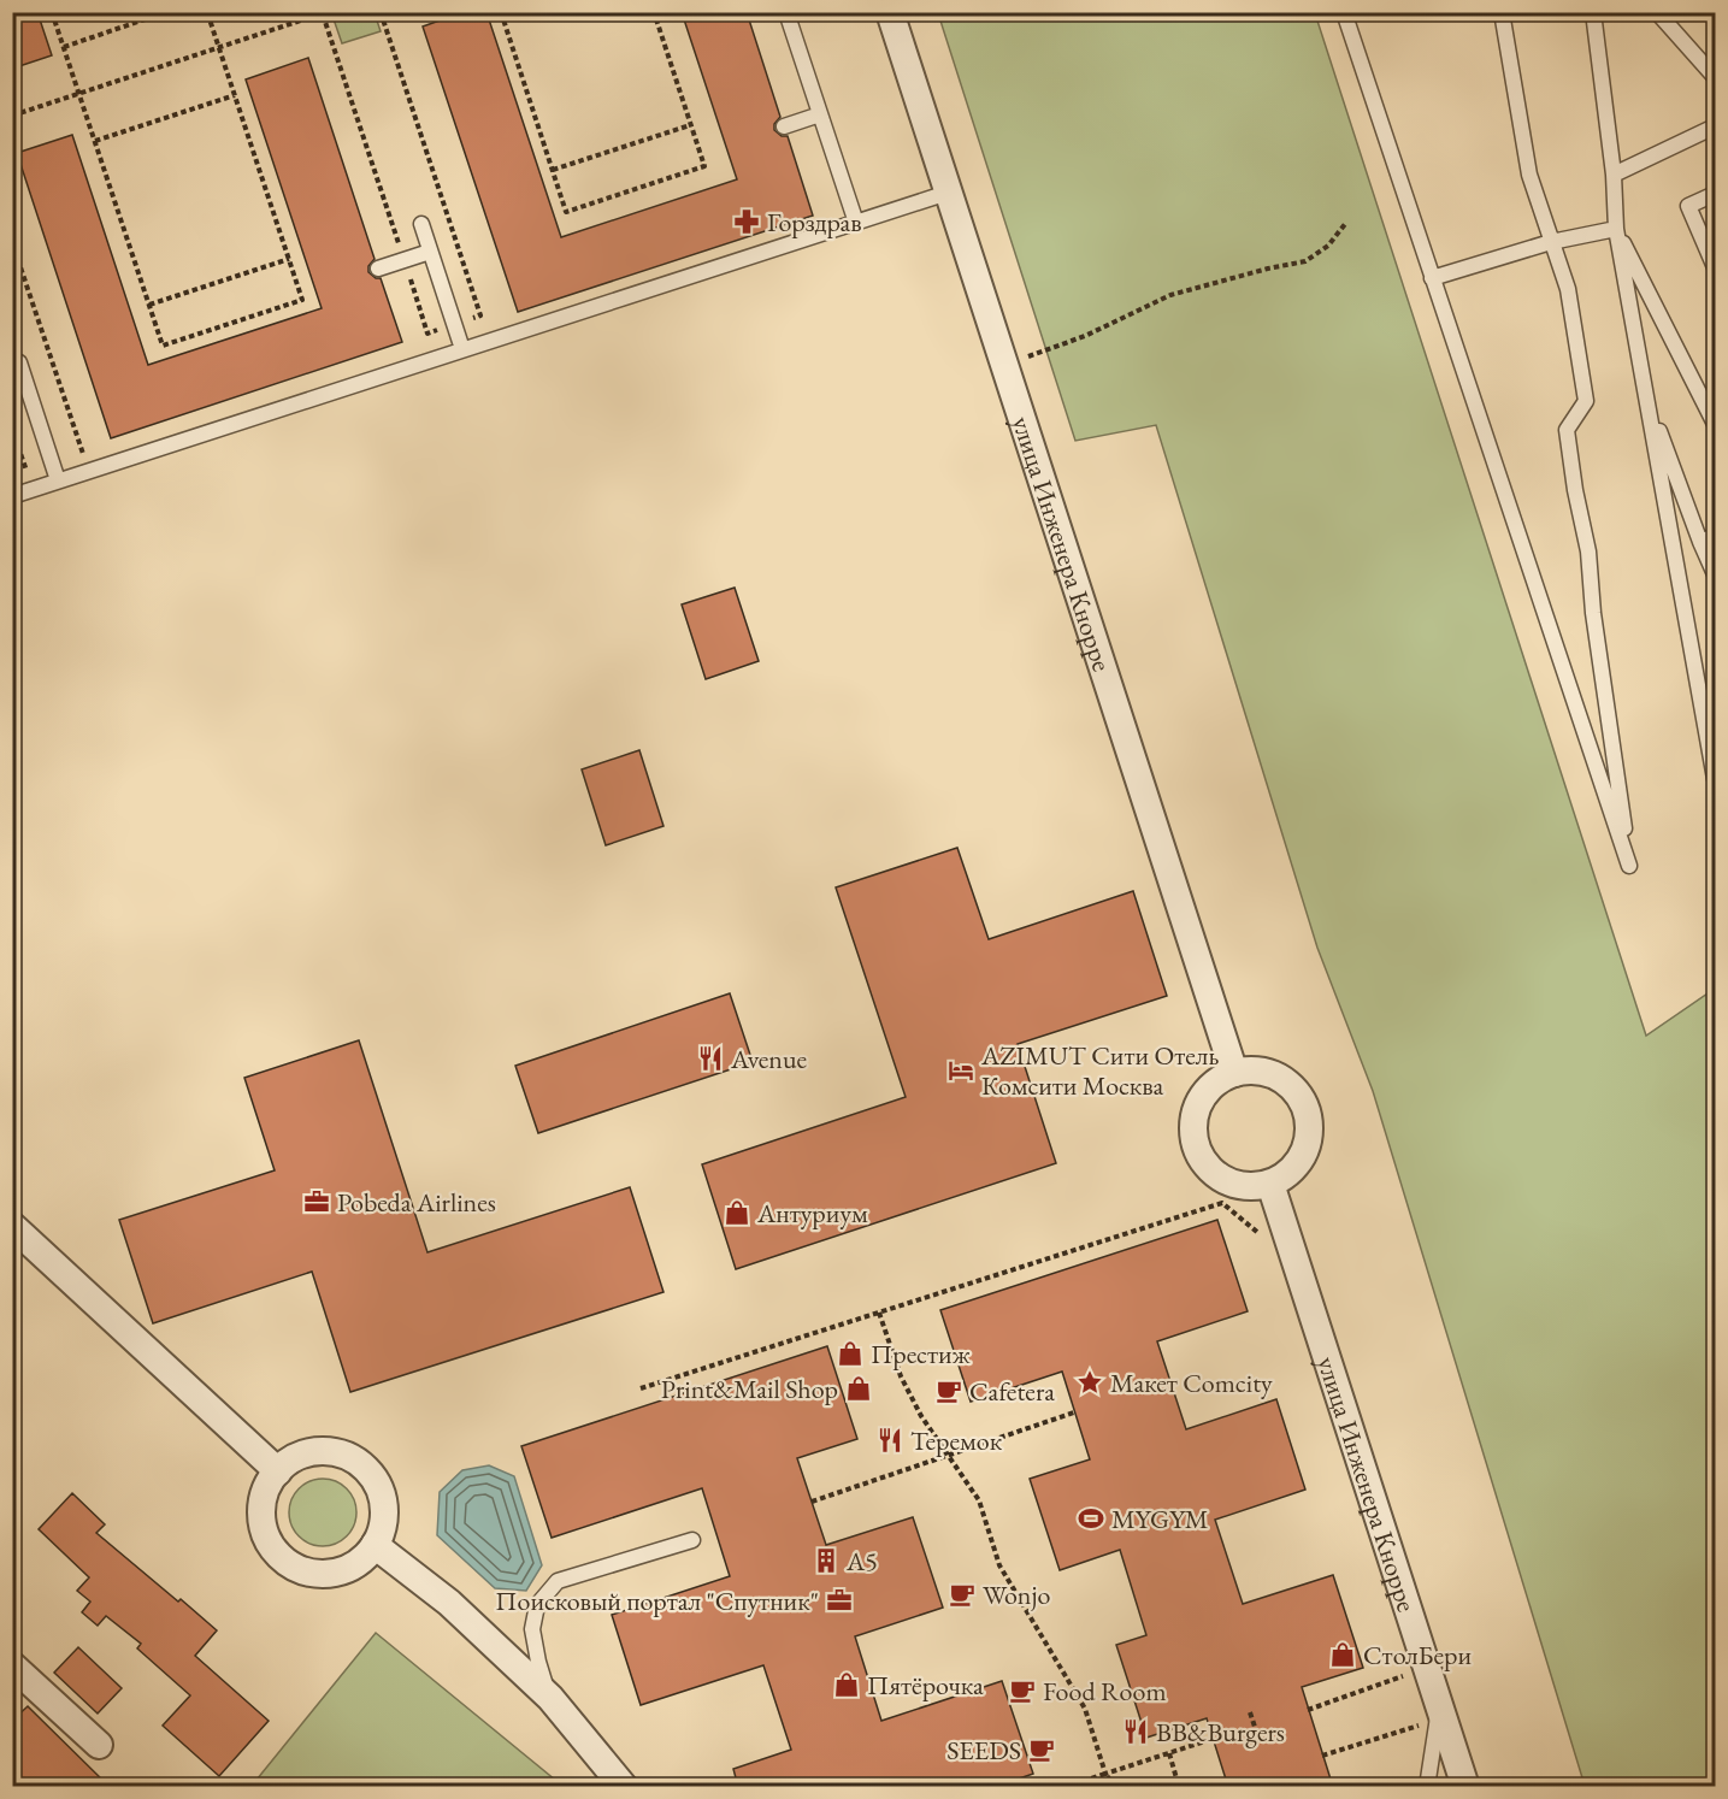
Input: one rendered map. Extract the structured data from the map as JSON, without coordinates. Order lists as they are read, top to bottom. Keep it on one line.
{"streets":{"street":["улица Инженера Кнорре"]},"places":{"pharmacy":["Горздрав"],"restaurant":["Avenue","Теремок","BB&Burgers"],"hotel":["AZIMUT Сити Отель Комсити Москва"],"office":["Pobeda Airlines","Поисковый портал \"Спутник\""],"shop":["Антуриум","Престиж","Print&Mail Shop","СтолБери","Пятёрочка"],"place":["Макет Comcity"],"cafe":["Cafetera","Wonjo","Food Room","SEEDS"],"sports":["MYGYM"],"building":["А5"]}}
